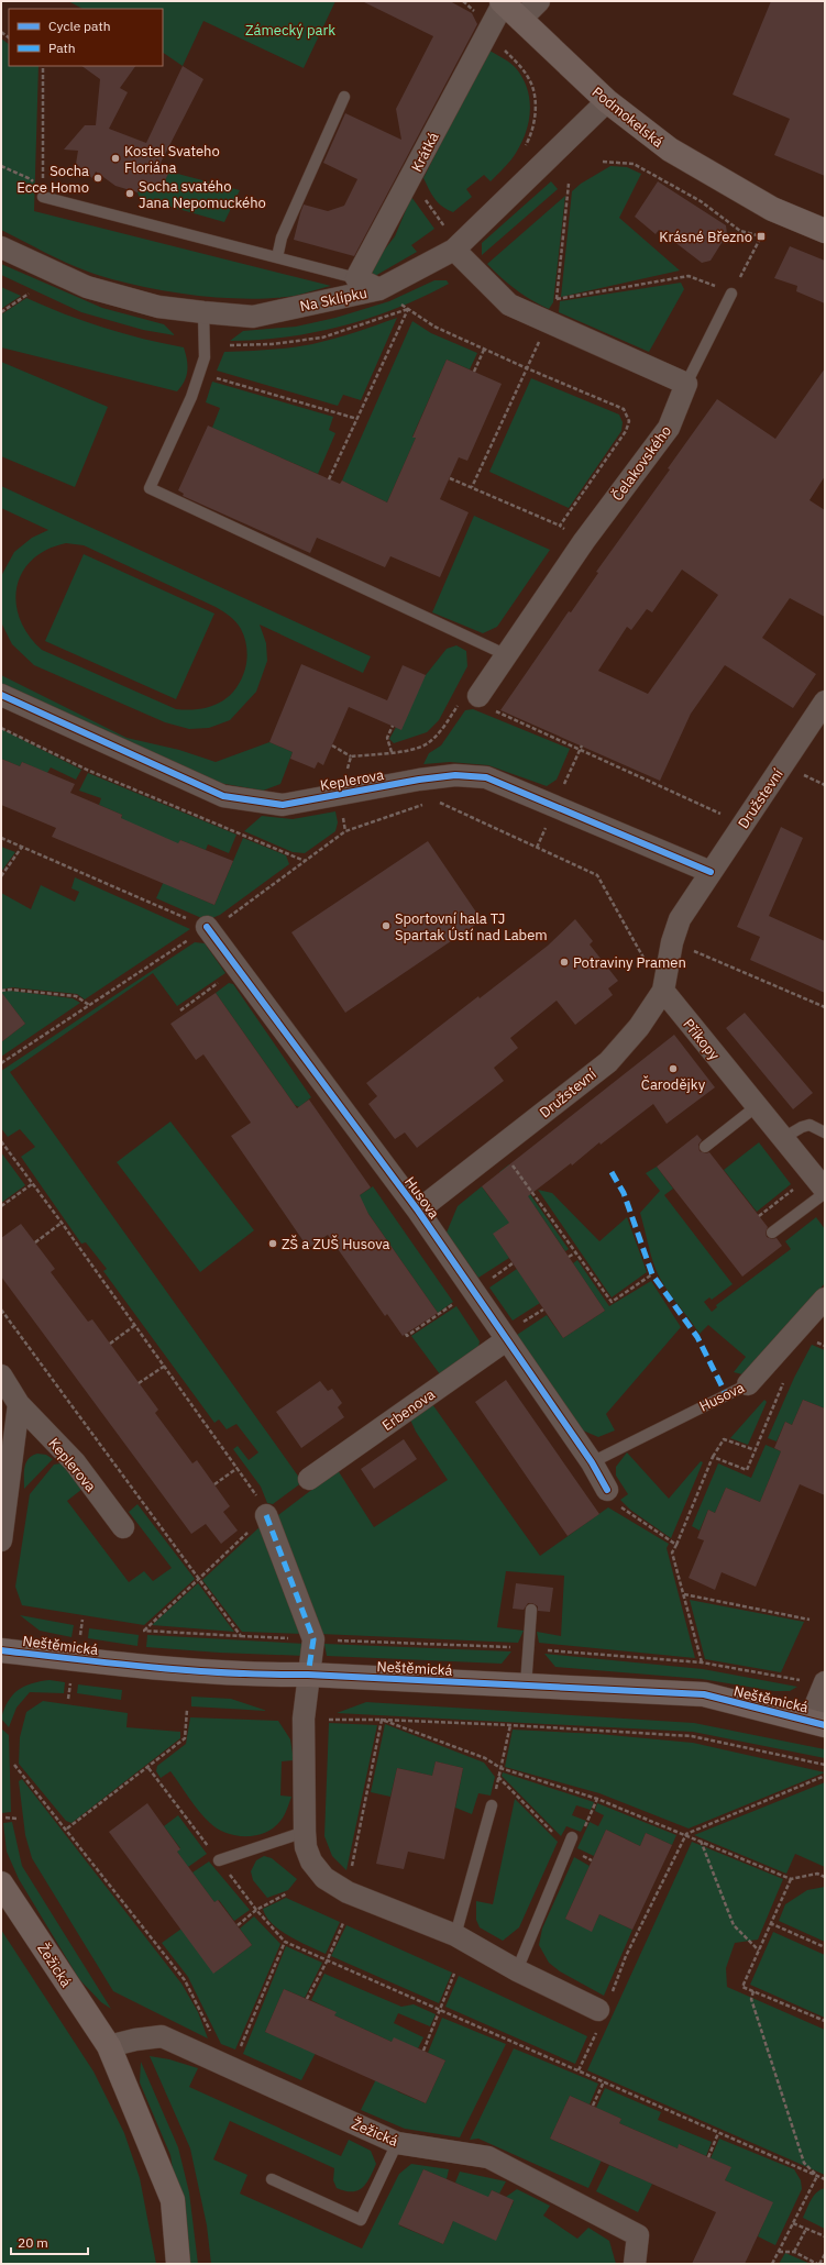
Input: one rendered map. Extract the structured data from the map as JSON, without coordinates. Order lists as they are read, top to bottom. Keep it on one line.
{"streets":{"street":["Podmokelská","Krátká","Na Sklípku","Čelakovského","Keplerova","Družstevní","Příkopy","Husova","Erbenova","Neštěmická","Žežická"]},"crossings":[["Podmokelská","Krátká"],["Podmokelská","Na Sklípku"],["Keplerova","Družstevní"],["Družstevní","Příkopy"],["Družstevní","Husova"],["Husova","Erbenova"]],"parks":["Zámecký park"],"places":{"other":["Kostel Svateho Floriána","Socha Ecce Homo","Socha svatého Jana Nepomuckého","Sportovní hala TJ Spartak Ústí nad Labem","Potraviny Pramen","Čarodějky","ZŠ a ZUŠ Husova"],"transit":["Krásné Březno"]},"legend":["Cycle path","Path"],"scale_bar":"20 m"}
